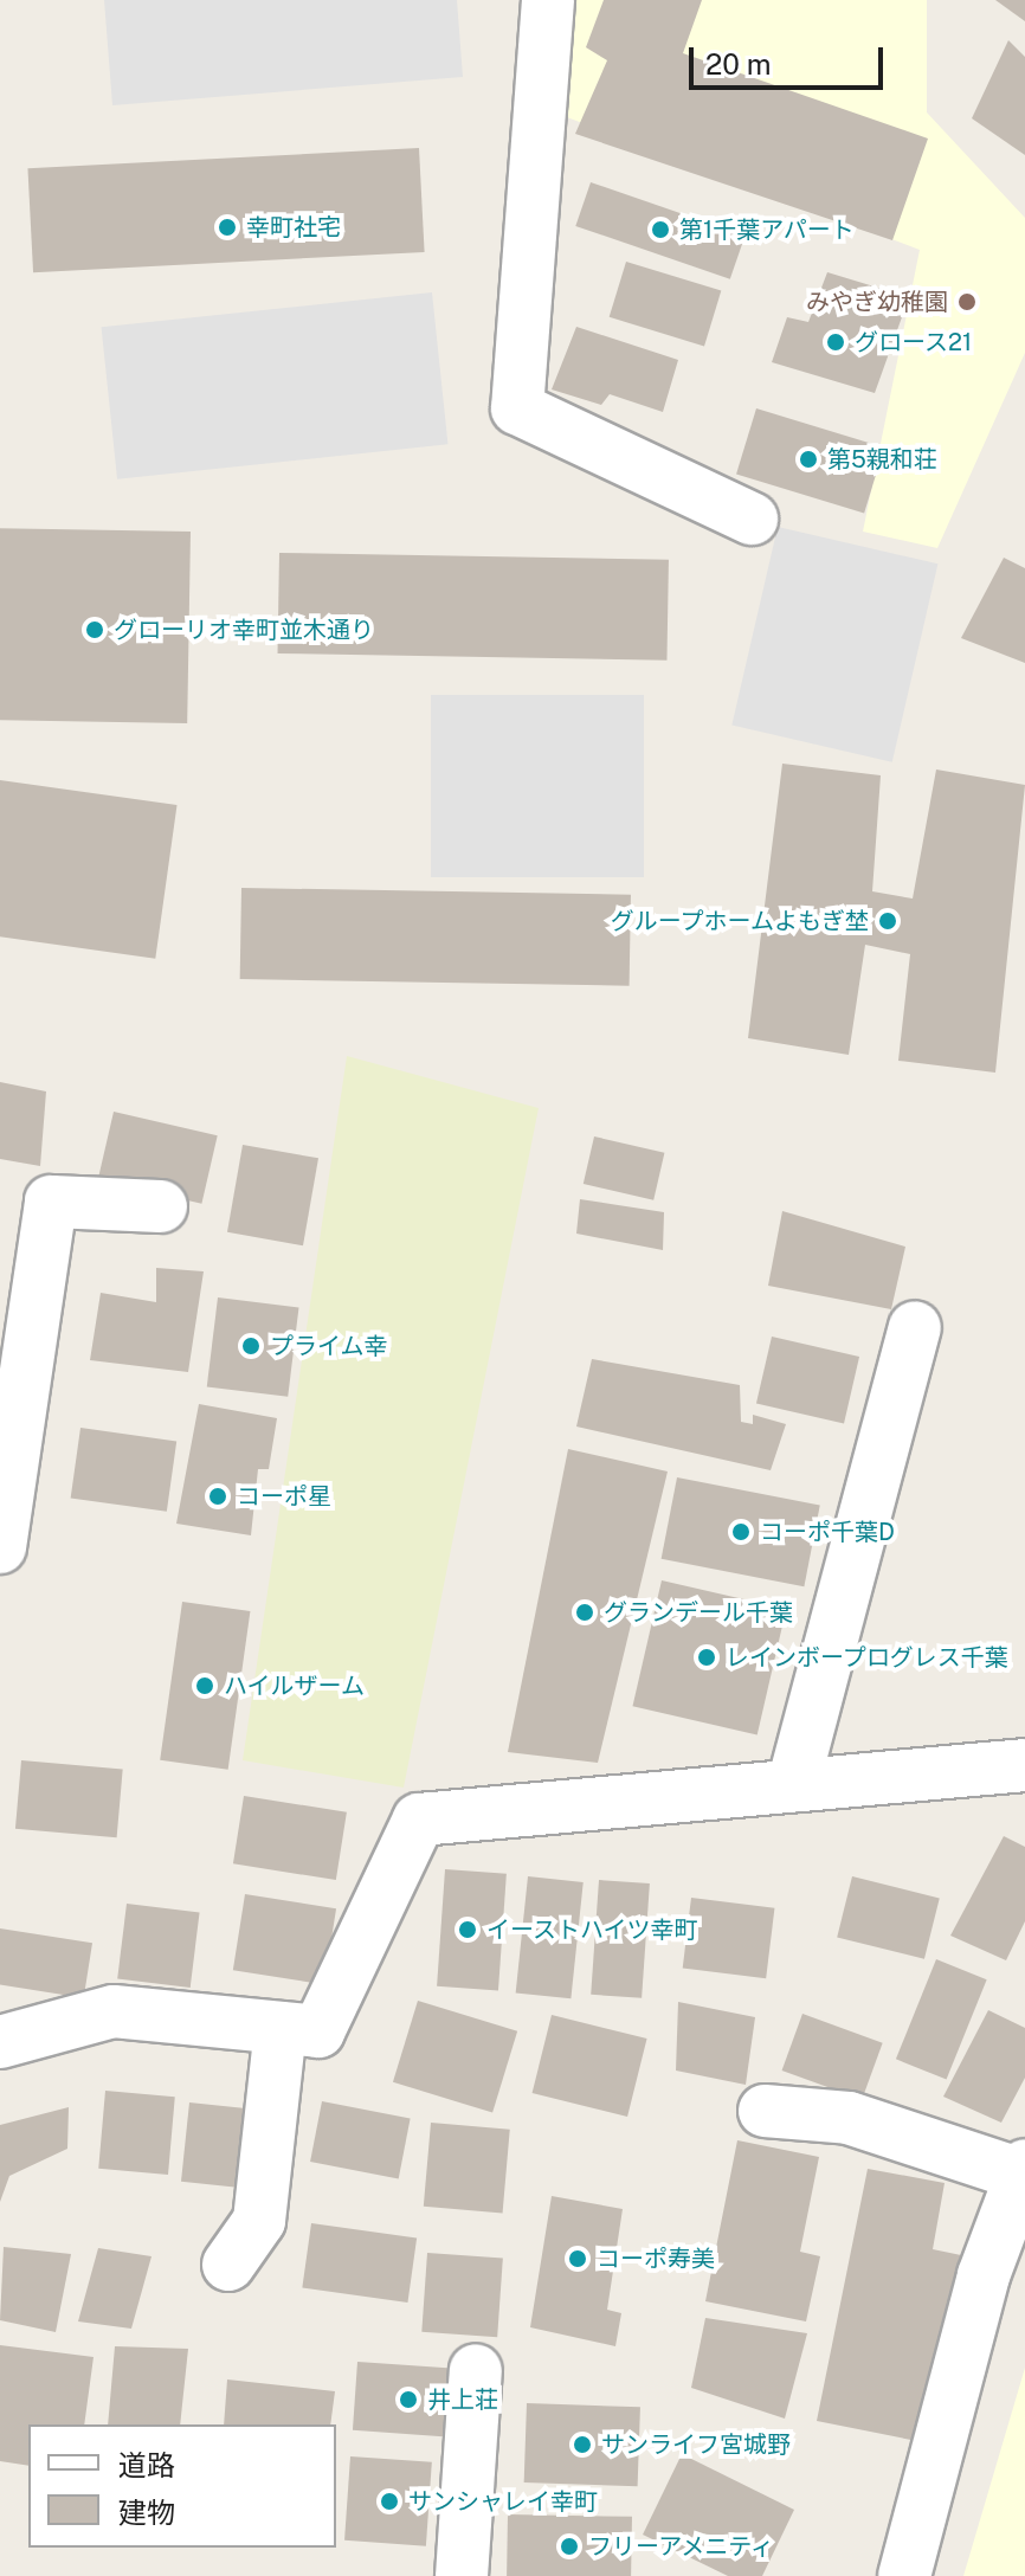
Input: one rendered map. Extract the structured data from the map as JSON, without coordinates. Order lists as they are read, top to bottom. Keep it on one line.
{"places":["幸町社宅","第1千葉アパート","みやぎ幼稚園","グロース21","第5親和荘","グローリオ幸町並木通り","グループホームよもぎ埜","プライム幸","コーポ星","コーポ千葉D","グランデール千葉","レインボープログレス千葉","ハイルザーム","イーストハイツ幸町","コーポ寿美","井上荘","サンライフ宮城野","サンシャレイ幸町","フリーアメニティ"],"legend":["道路","建物"],"scale_bar":"20 m"}
